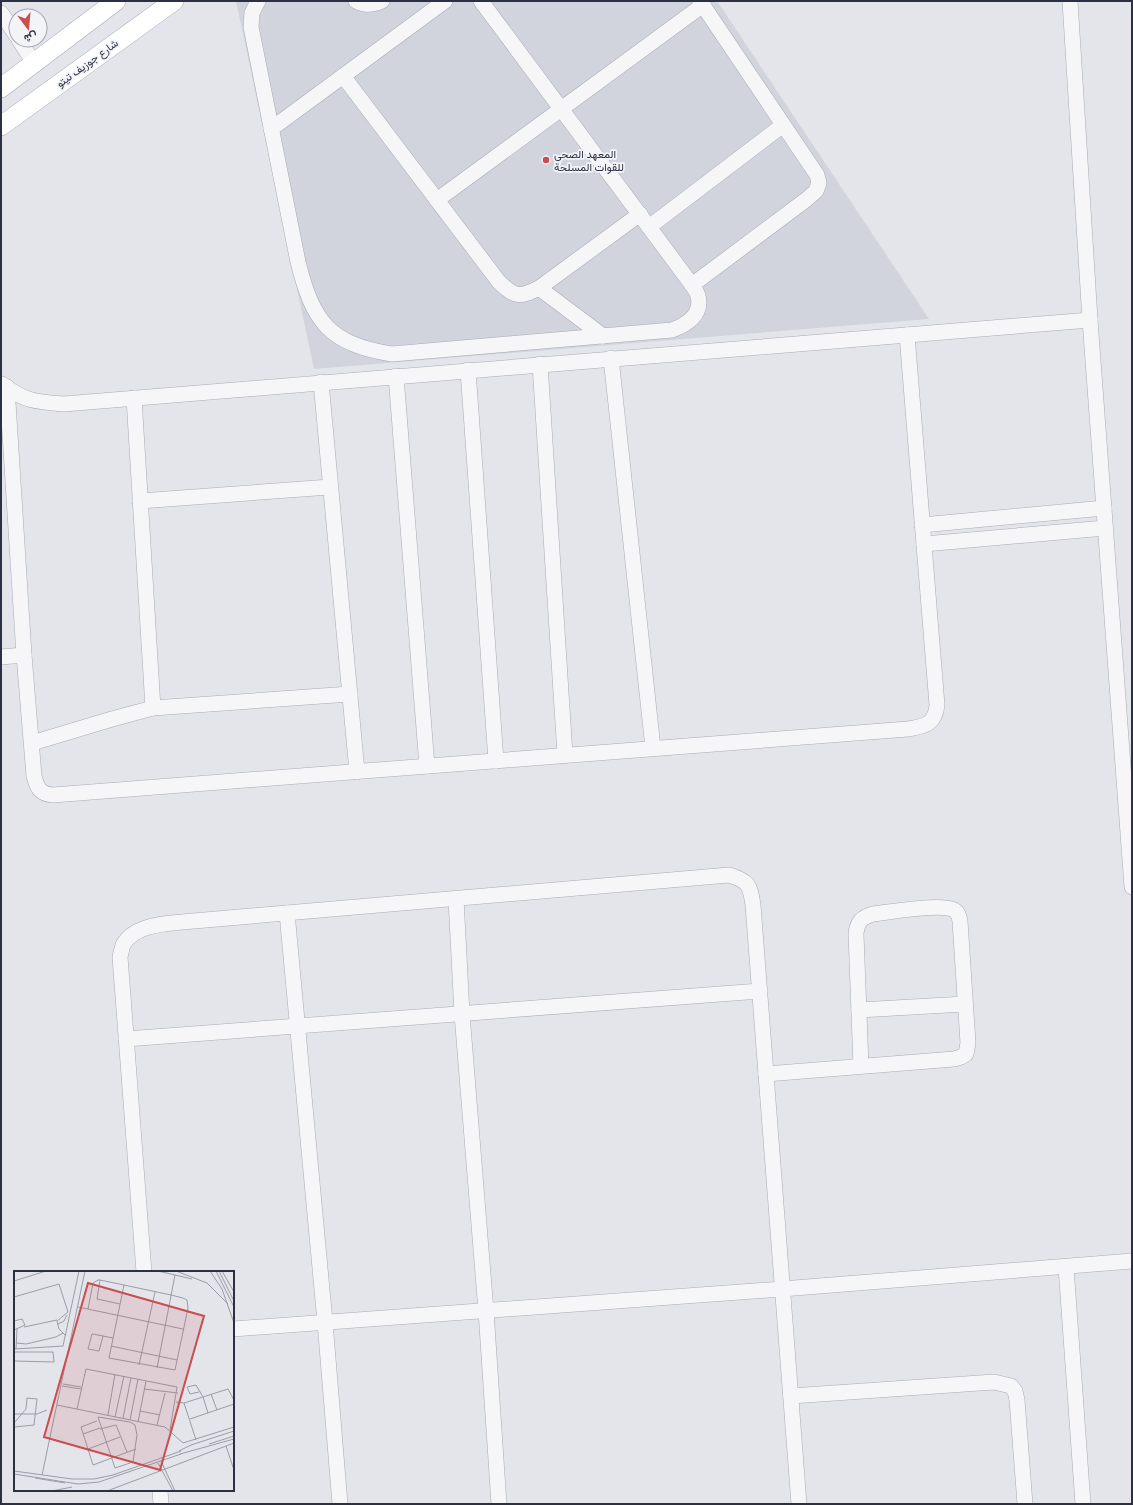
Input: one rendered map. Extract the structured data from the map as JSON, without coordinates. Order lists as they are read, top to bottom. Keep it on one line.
{"streets":{"main road":["شارع جوزيف تيتو"]},"places":["المعهد الصحي للقوات المسلحة"],"north":"bottom"}
